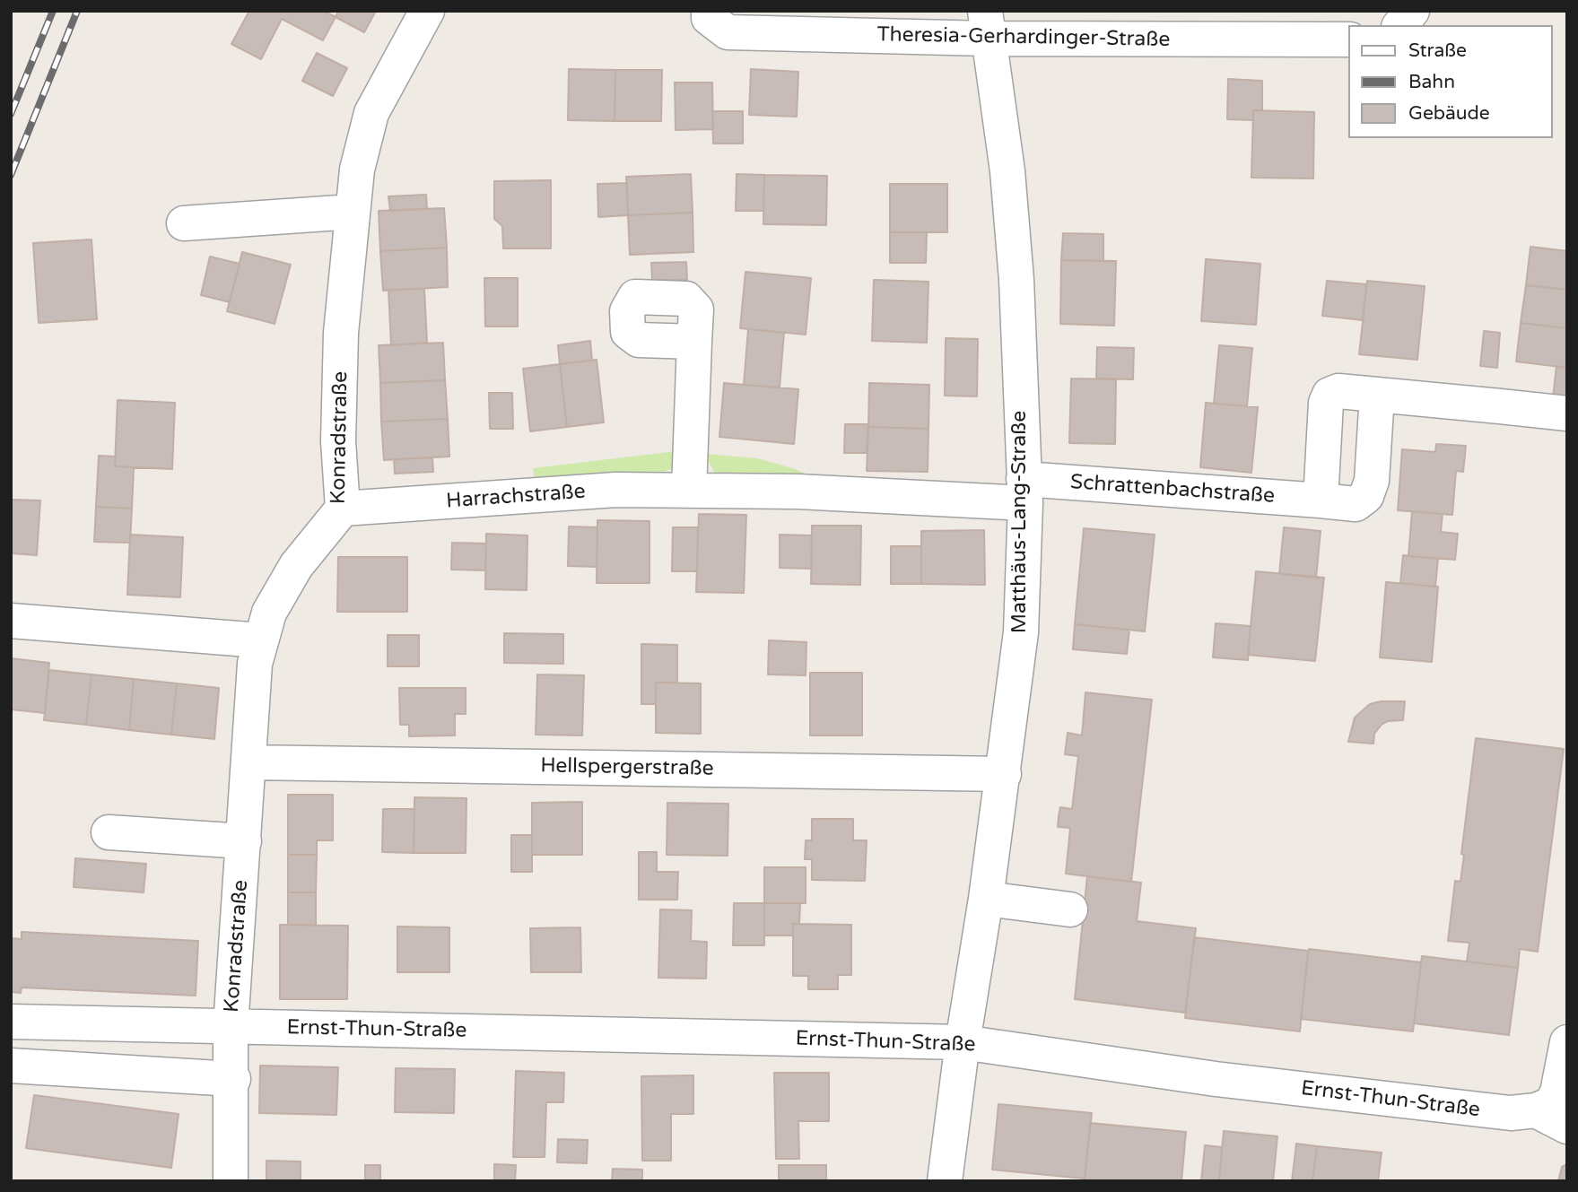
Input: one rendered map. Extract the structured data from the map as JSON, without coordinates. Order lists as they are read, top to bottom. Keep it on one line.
{"streets":{"street":["Theresia-Gerhardinger-Straße","Konradstraße","Schrattenbachstraße","Harrachstraße","Matthäus-Lang-Straße","Hellspergerstraße","Ernst-Thun-Straße"]},"crossings":[["Theresia-Gerhardinger-Straße","Matthäus-Lang-Straße"],["Konradstraße","Harrachstraße"],["Konradstraße","Hellspergerstraße"],["Konradstraße","Ernst-Thun-Straße"],["Schrattenbachstraße","Harrachstraße"],["Schrattenbachstraße","Matthäus-Lang-Straße"],["Harrachstraße","Matthäus-Lang-Straße"],["Matthäus-Lang-Straße","Hellspergerstraße"],["Matthäus-Lang-Straße","Ernst-Thun-Straße"]],"legend":["Straße","Bahn","Gebäude"]}
